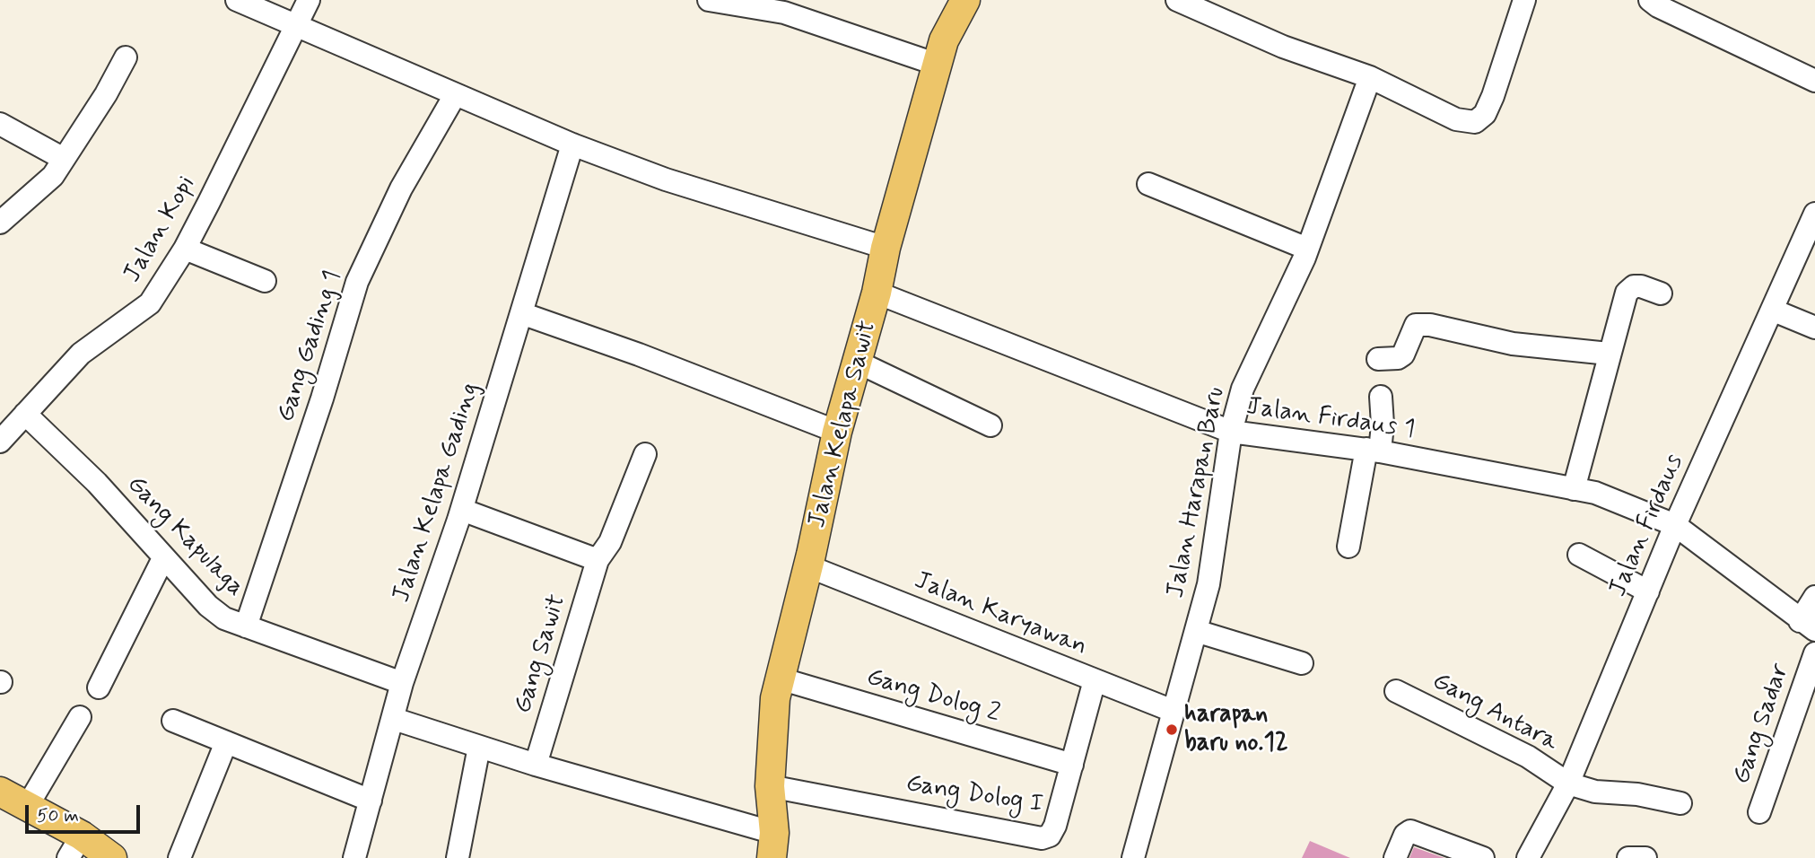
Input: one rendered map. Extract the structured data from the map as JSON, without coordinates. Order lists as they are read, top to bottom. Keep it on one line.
{"streets":{"main road":["Jalan Kelapa Sawit"],"street":["Jalan Kopi","Gang Gading 1","Jalan Firdaus 1","Jalan Kelapa Gading","Jalan Harapan Baru","Jalan Firdaus","Gang Kapulaga","Jalan Karyawan","Gang Sawit","Gang Dolog 2","Gang Antara","Gang Sadar","Gang Dolog I"]},"crossings":[["Jalan Kopi","Gang Kapulaga"],["Gang Gading 1","Gang Kapulaga"],["Jalan Firdaus 1","Jalan Kelapa Sawit"],["Jalan Firdaus 1","Jalan Harapan Baru"],["Jalan Firdaus 1","Jalan Firdaus"],["Jalan Kelapa Sawit","Jalan Karyawan"],["Jalan Kelapa Sawit","Gang Dolog 2"],["Jalan Kelapa Sawit","Gang Dolog I"],["Jalan Kelapa Gading","Gang Kapulaga"],["Jalan Harapan Baru","Jalan Karyawan"],["Jalan Firdaus","Gang Antara"],["Jalan Karyawan","Gang Dolog I"],["Gang Dolog 2","Gang Dolog I"]],"places":["harapan baru no.12"],"scale_bar":"50 m"}
